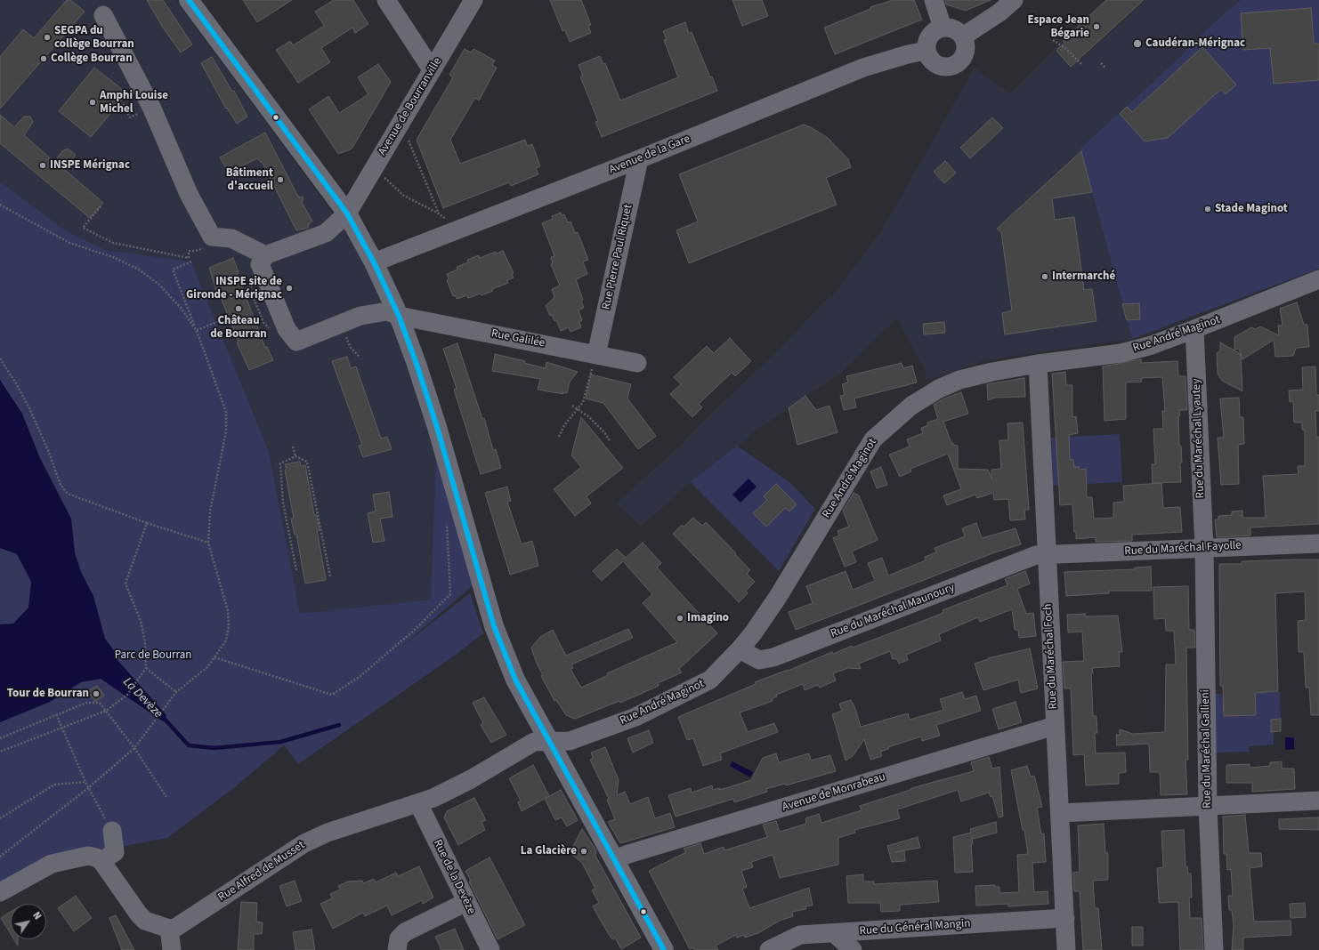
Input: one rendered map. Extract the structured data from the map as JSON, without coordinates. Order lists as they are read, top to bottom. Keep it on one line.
{"streets":{"street":["Avenue de Bourranville","Avenue de la Gare","Rue Pierre Paul Riquet","Rue André Maginot","Rue Galilée","Rue du Maréchal Lyautey","Rue du Maréchal Fayolle","Rue du Maréchal Maunoury","Rue du Maréchal Foch","Rue du Maréchal Gallieni","Avenue de Monrabeau","Rue Alfred de Musset","Rue de la Devèze","Rue du Général Mangin"]},"crossings":[["Avenue de Bourranville","Rue Galilée"],["Avenue de la Gare","Rue Pierre Paul Riquet"],["Rue Pierre Paul Riquet","Rue Galilée"],["Rue André Maginot","Rue du Maréchal Lyautey"],["Rue André Maginot","Rue du Maréchal Maunoury"],["Rue André Maginot","Rue du Maréchal Foch"],["Rue André Maginot","Rue Alfred de Musset"],["Rue du Maréchal Lyautey","Rue du Maréchal Fayolle"],["Rue du Maréchal Lyautey","Rue du Maréchal Gallieni"],["Rue du Maréchal Fayolle","Rue du Maréchal Maunoury"],["Rue du Maréchal Fayolle","Rue du Maréchal Foch"],["Rue du Maréchal Fayolle","Rue du Maréchal Gallieni"],["Rue du Maréchal Maunoury","Rue du Maréchal Foch"],["Rue du Maréchal Foch","Avenue de Monrabeau"],["Rue du Maréchal Foch","Rue du Général Mangin"],["Rue Alfred de Musset","Rue de la Devèze"]],"water":["La Devèze"],"parks":["Parc de Bourran"],"places":["Espace Jean Bégarie","SEGPA du collège Bourran","Caudéran-Mérignac","Collège Bourran","Amphi Louise Michel","INSPE Mérignac","Bâtiment d'accueil","Stade Maginot","Intermarché","INSPE site de Gironde - Mérignac","Château de Bourran","Imagino","Tour de Bourran","La Glacière"],"north":"top right"}
